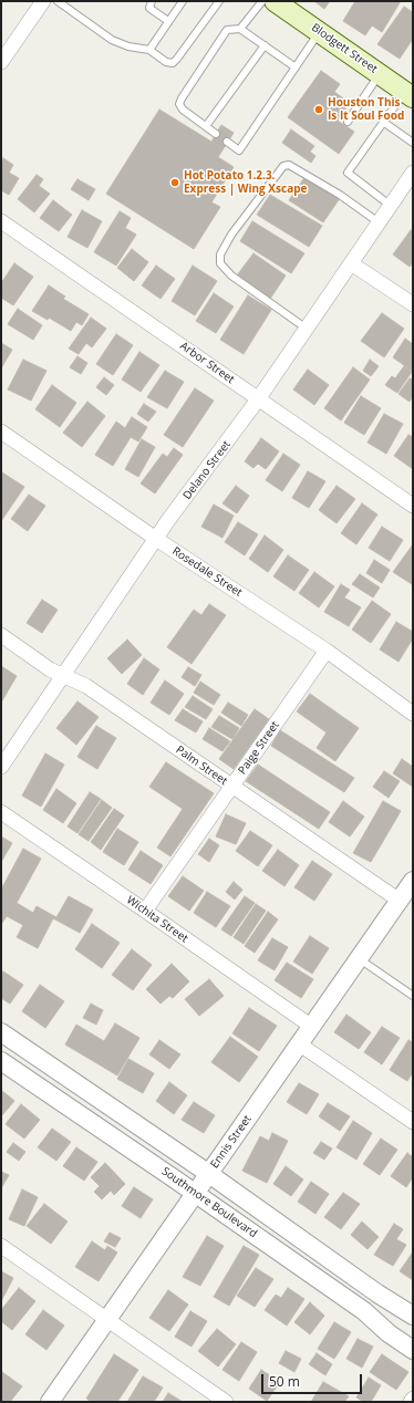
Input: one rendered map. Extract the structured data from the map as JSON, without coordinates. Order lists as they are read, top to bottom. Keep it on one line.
{"streets":{"main road":["Blodgett Street"],"street":["Arbor Street","Delano Street","Rosedale Street","Paige Street","Palm Street","Wichita Street","Ennis Street","Southmore Boulevard"]},"crossings":[["Arbor Street","Delano Street"],["Delano Street","Rosedale Street"],["Delano Street","Palm Street"],["Rosedale Street","Paige Street"],["Paige Street","Palm Street"],["Paige Street","Wichita Street"],["Palm Street","Ennis Street"],["Wichita Street","Ennis Street"],["Ennis Street","Southmore Boulevard"]],"places":["Houston This Is It Soul Food","Hot Potato 1.2.3. Express | Wing Xscape"],"scale_bar":"50 m"}
